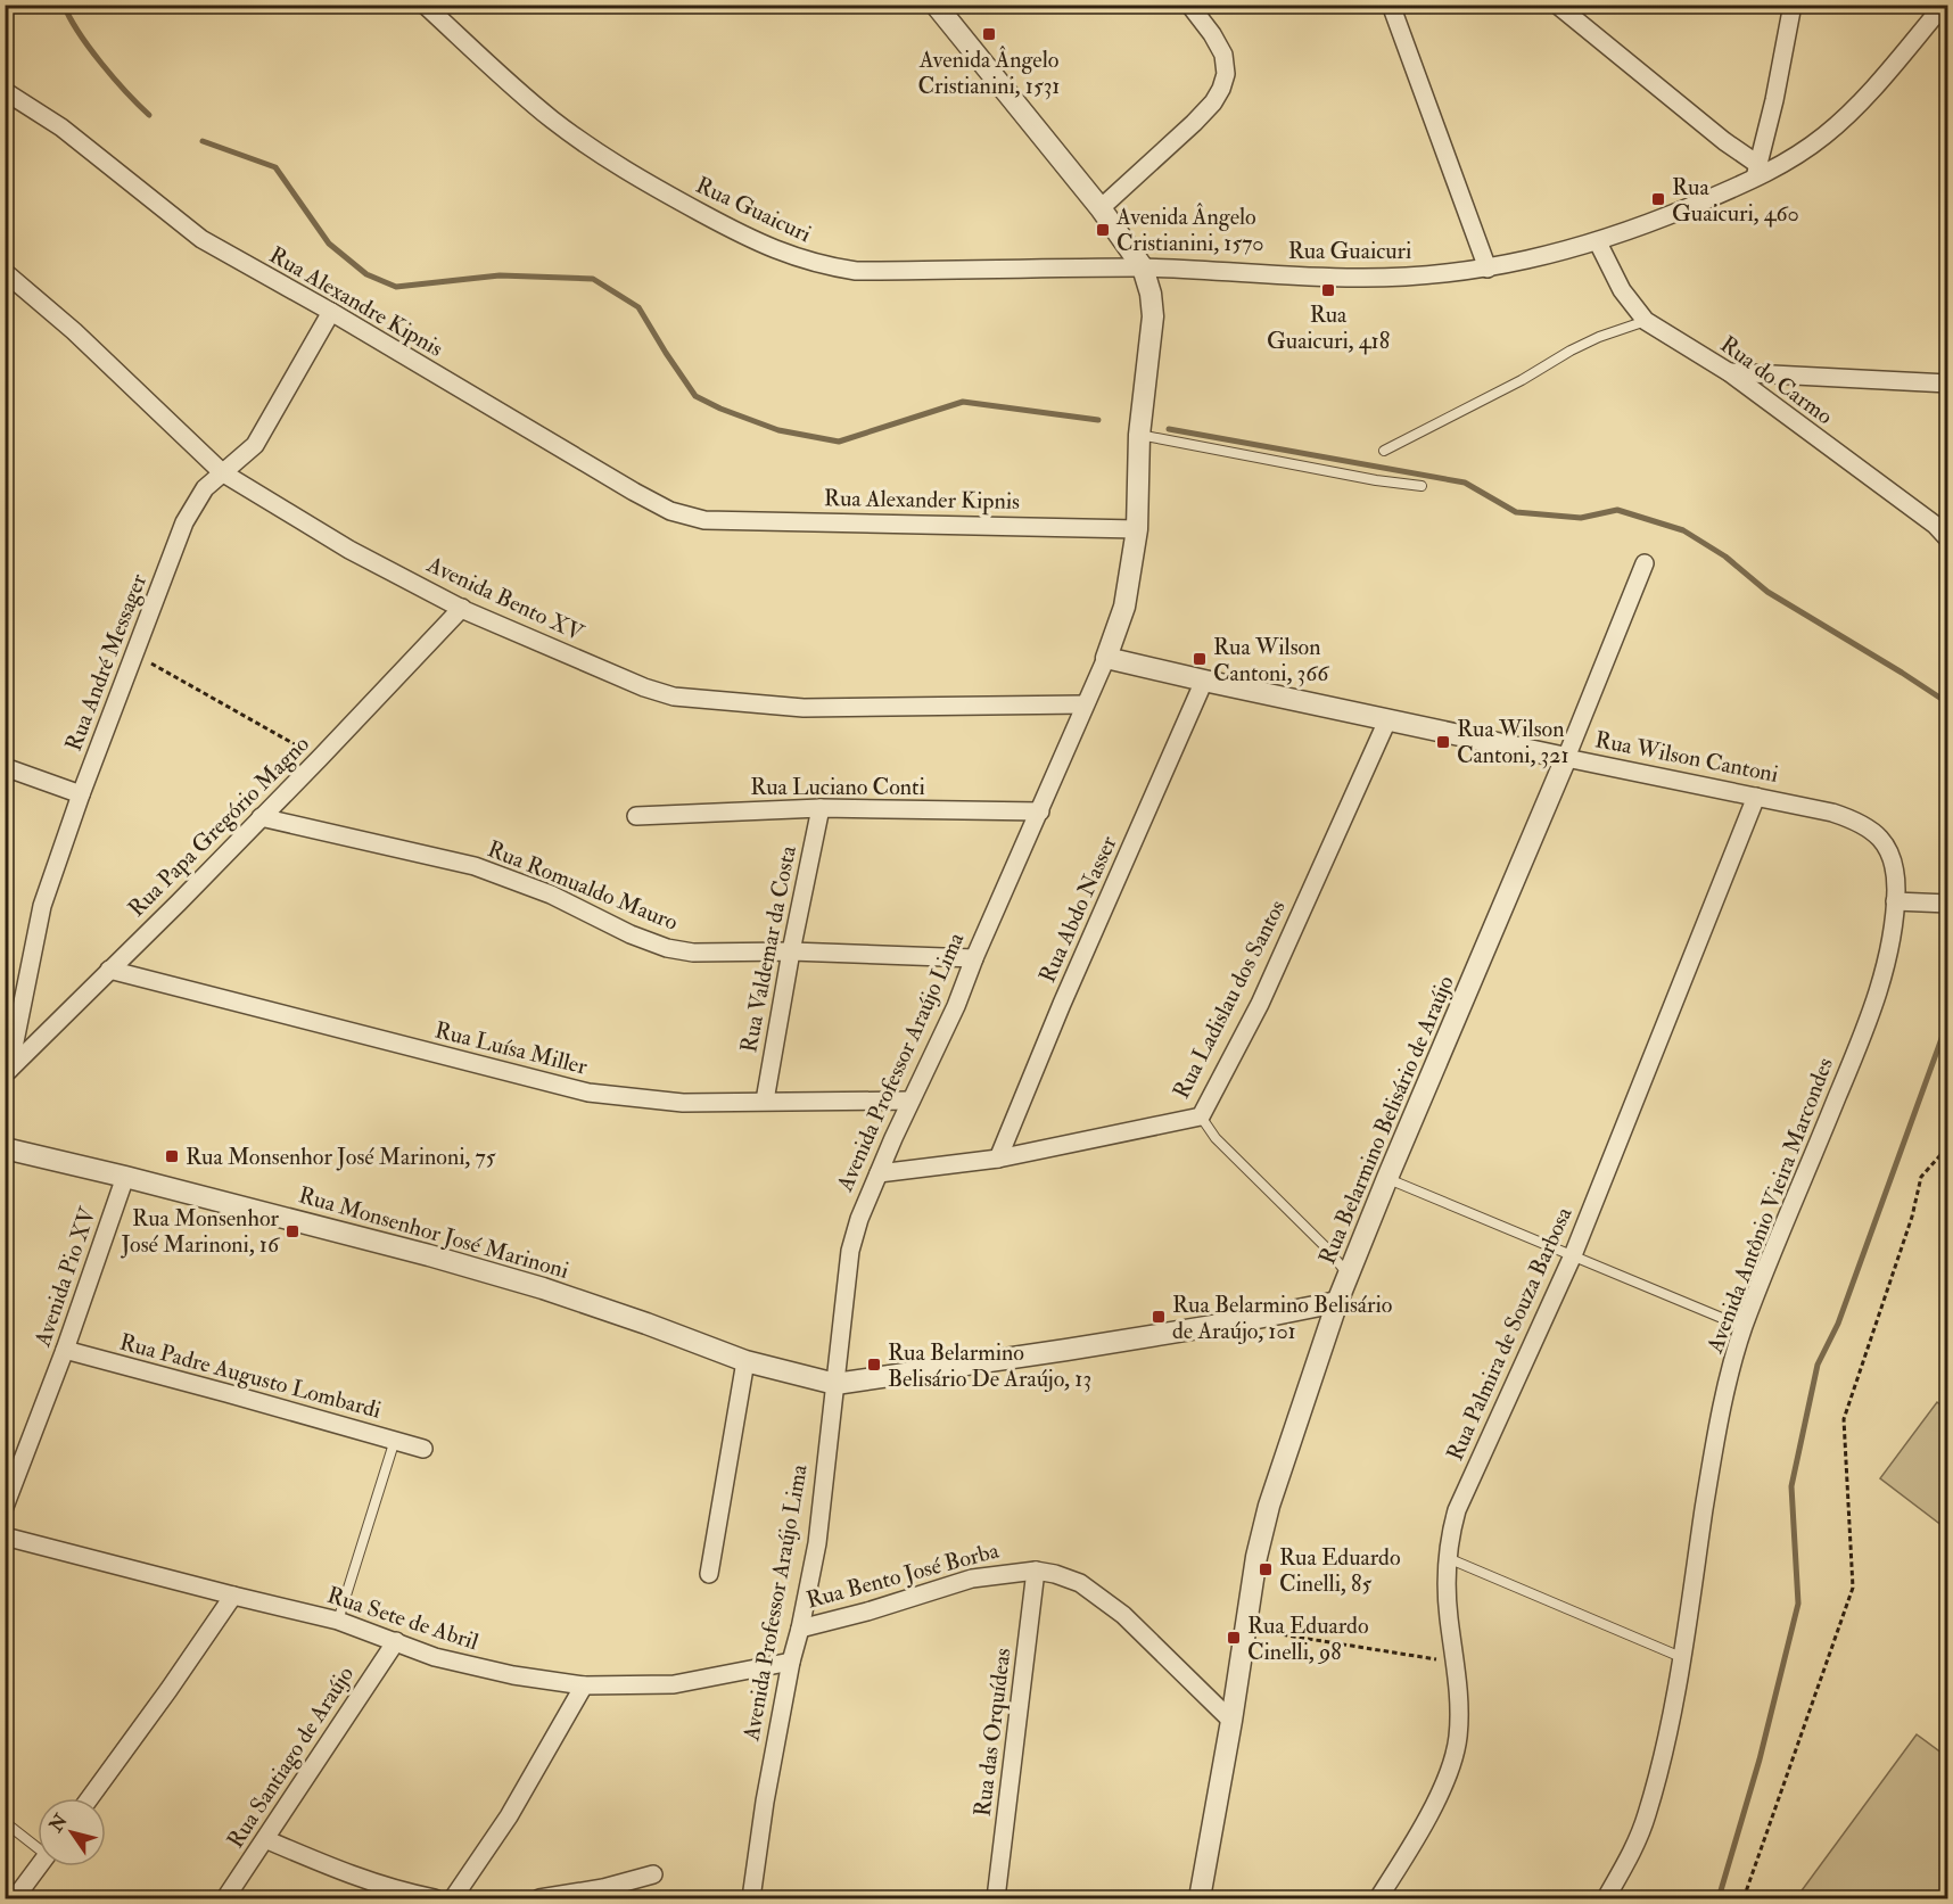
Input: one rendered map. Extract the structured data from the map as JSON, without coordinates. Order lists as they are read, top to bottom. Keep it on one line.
{"streets":{"street":["Rua Guaicuri","Rua Alexandre Kipnis","Rua do Carmo","Rua Alexander Kipnis","Avenida Bento XV","Rua André Messager","Rua Wilson Cantoni","Rua Luciano Conti","Rua Papa Gregório Magno","Rua Romualdo Mauro","Rua Abdo Nasser","Rua Valdemar da Costa","Rua Ladislau dos Santos","Rua Luísa Miller","Avenida Professor Araújo Lima","Rua Belarmino Belisário de Araújo","Avenida Antônio Vieira Marcondes","Rua Monsenhor José Marinoni","Avenida Pio XV","Rua Palmira de Souza Barbosa","Rua Padre Augusto Lombardi","Rua Bento José Borba","Rua Sete de Abril","Rua das Orquídeas","Rua Santiago de Araújo"]},"crossings":[["Rua Guaicuri","Rua do Carmo"],["Rua Guaicuri","Avenida Professor Araújo Lima"],["Rua Alexandre Kipnis","Rua Alexander Kipnis"],["Rua Alexandre Kipnis","Rua André Messager"],["Rua Alexander Kipnis","Avenida Professor Araújo Lima"],["Avenida Bento XV","Rua André Messager"],["Avenida Bento XV","Rua Papa Gregório Magno"],["Avenida Bento XV","Avenida Professor Araújo Lima"],["Rua André Messager","Rua Papa Gregório Magno"],["Rua Wilson Cantoni","Rua Abdo Nasser"],["Rua Wilson Cantoni","Rua Ladislau dos Santos"],["Rua Wilson Cantoni","Avenida Professor Araújo Lima"],["Rua Wilson Cantoni","Rua Belarmino Belisário de Araújo"],["Rua Wilson Cantoni","Avenida Antônio Vieira Marcondes"],["Rua Wilson Cantoni","Rua Palmira de Souza Barbosa"],["Rua Luciano Conti","Rua Valdemar da Costa"],["Rua Luciano Conti","Avenida Professor Araújo Lima"],["Rua Papa Gregório Magno","Rua Romualdo Mauro"],["Rua Papa Gregório Magno","Rua Luísa Miller"],["Rua Romualdo Mauro","Rua Valdemar da Costa"],["Rua Romualdo Mauro","Avenida Professor Araújo Lima"],["Rua Abdo Nasser","Rua Ladislau dos Santos"],["Rua Valdemar da Costa","Rua Luísa Miller"],["Rua Ladislau dos Santos","Avenida Professor Araújo Lima"],["Rua Luísa Miller","Avenida Professor Araújo Lima"],["Avenida Professor Araújo Lima","Rua Monsenhor José Marinoni"],["Avenida Professor Araújo Lima","Rua Bento José Borba"],["Avenida Professor Araújo Lima","Rua Sete de Abril"],["Rua Belarmino Belisário de Araújo","Rua Bento José Borba"],["Rua Monsenhor José Marinoni","Avenida Pio XV"],["Avenida Pio XV","Rua Padre Augusto Lombardi"],["Rua Bento José Borba","Rua das Orquídeas"],["Rua Sete de Abril","Rua Santiago de Araújo"]],"places":{"transit":["Avenida Ângelo Cristianini, 1531","Rua Guaicuri, 460","Avenida Ângelo Cristianini, 1570","Rua Guaicuri, 418","Rua Wilson Cantoni, 366","Rua Wilson Cantoni, 321","Rua Monsenhor José Marinoni, 75","Rua Monsenhor José Marinoni, 16","Rua Belarmino Belisário de Araújo, 101","Rua Belarmino Belisário De Araújo, 13","Rua Eduardo Cinelli, 85","Rua Eduardo Cinelli, 98"]},"north":"top left"}
